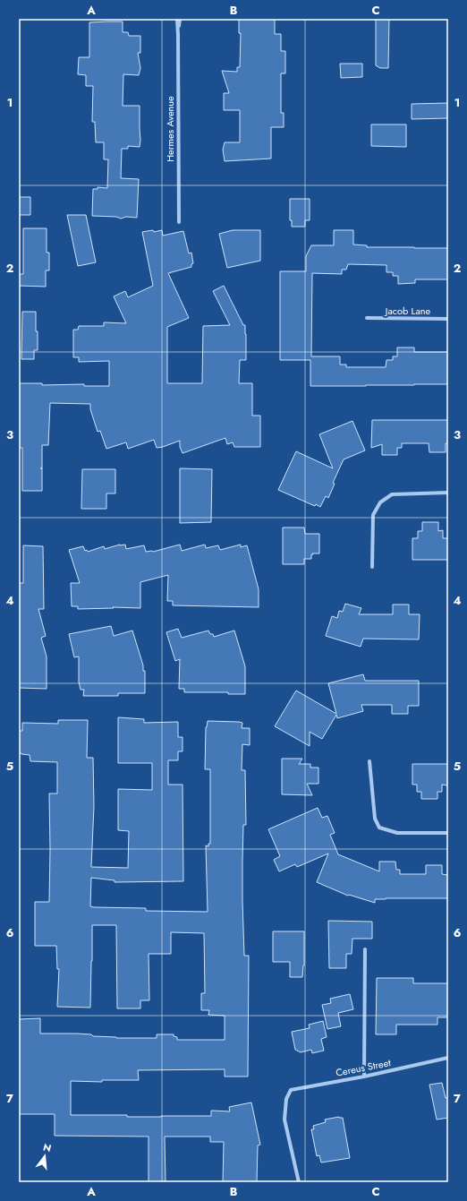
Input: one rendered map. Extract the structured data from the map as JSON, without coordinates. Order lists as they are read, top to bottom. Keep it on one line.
{"streets":{"street":["Hermes Avenue","Jacob Lane","Cereus Street"]},"north":"top","grid":{"columns":["A","B","C"],"rows":["1","2","3","4","5","6","7"]}}
